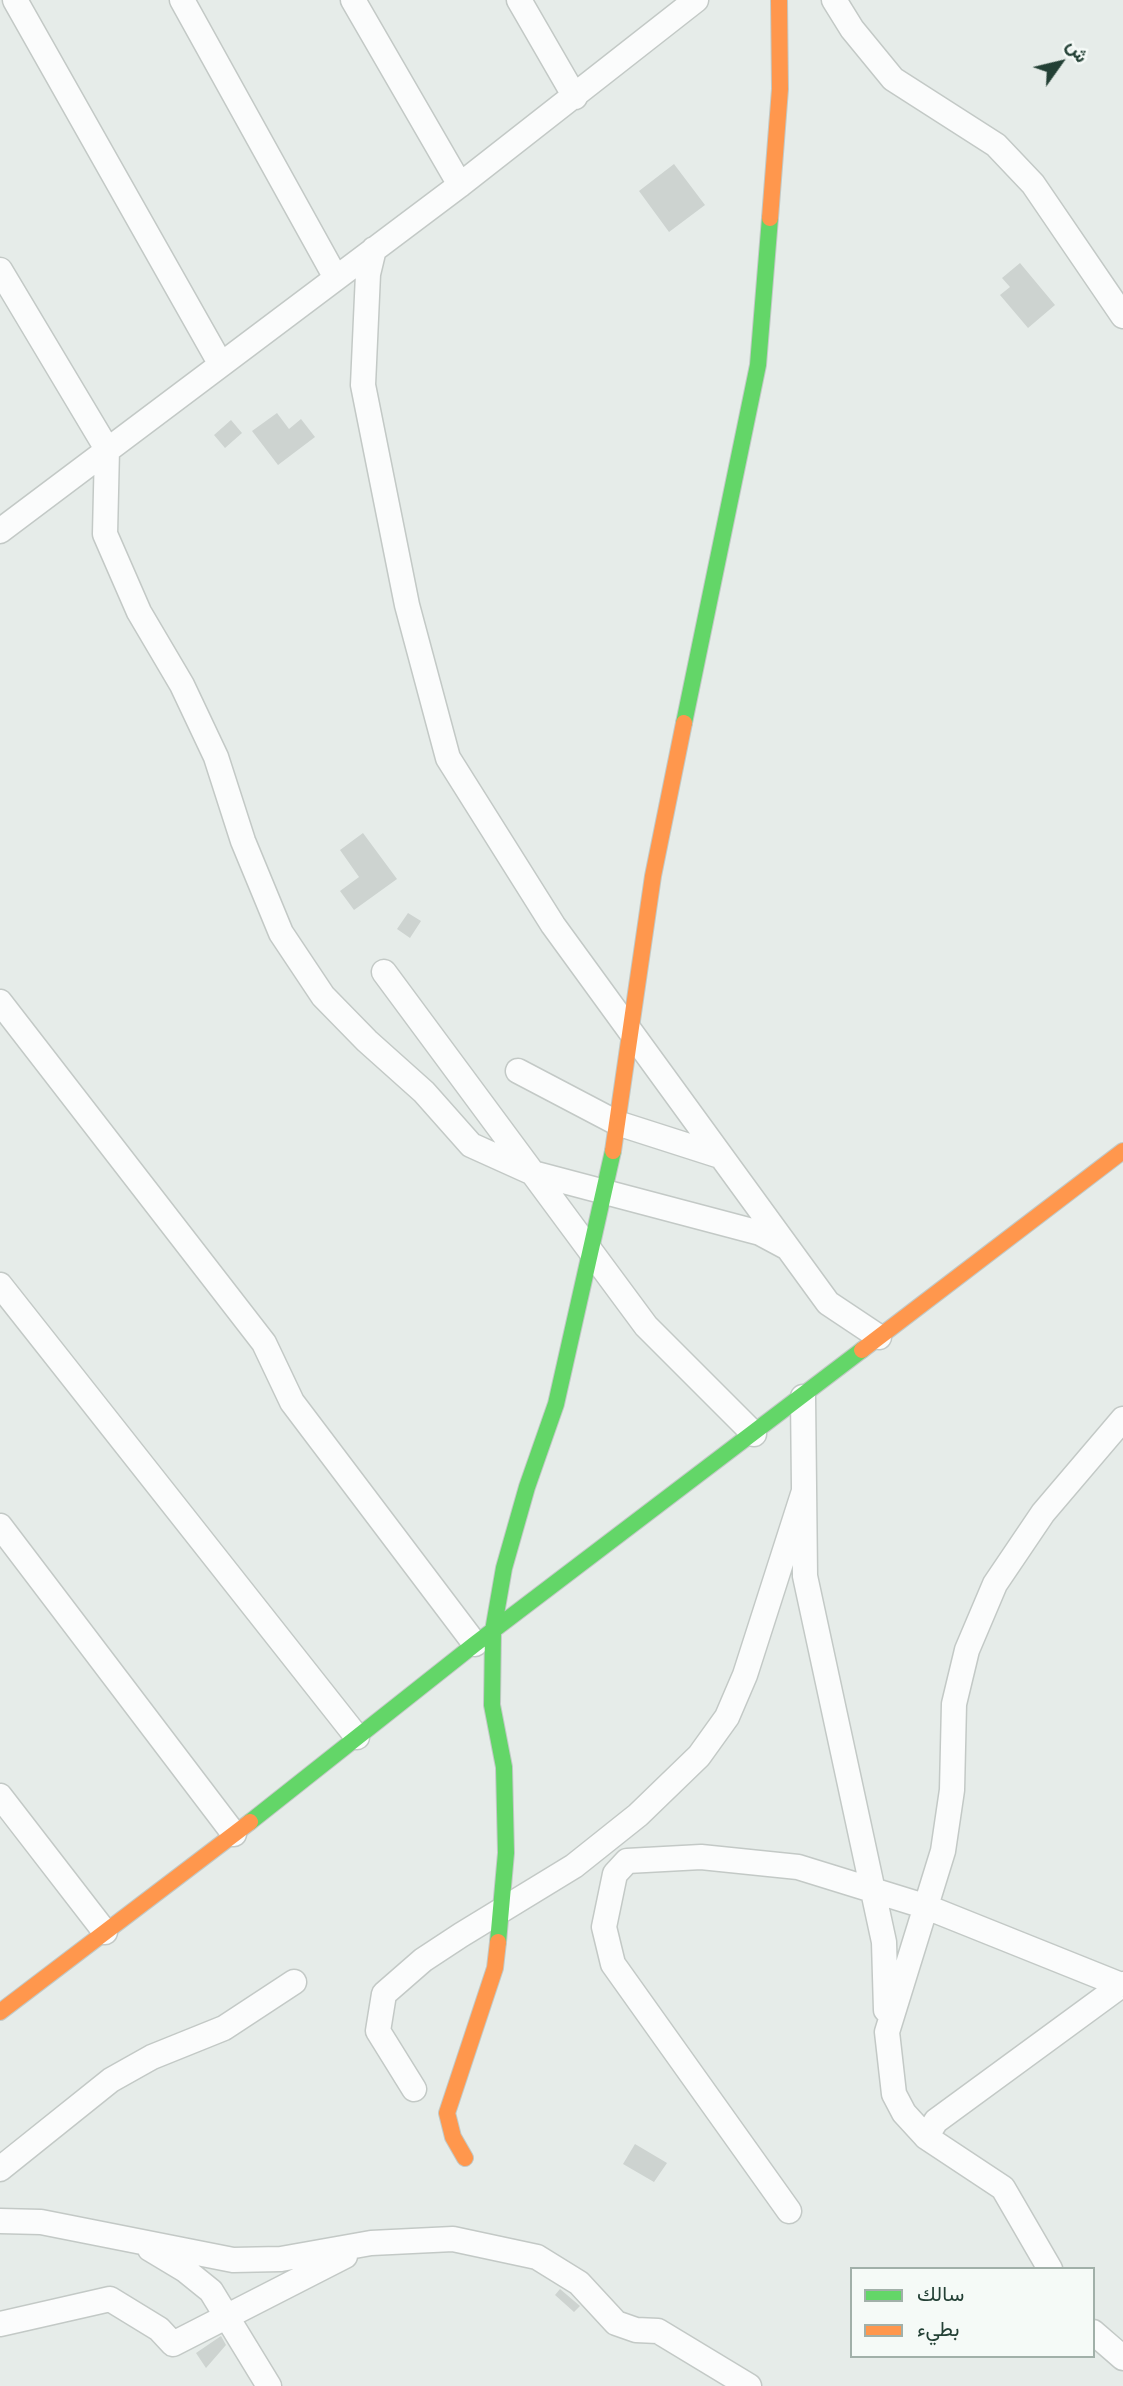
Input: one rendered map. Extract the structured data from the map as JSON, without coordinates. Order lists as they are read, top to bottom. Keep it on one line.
{"legend":["سالك","بطيء"],"north":"top right"}
